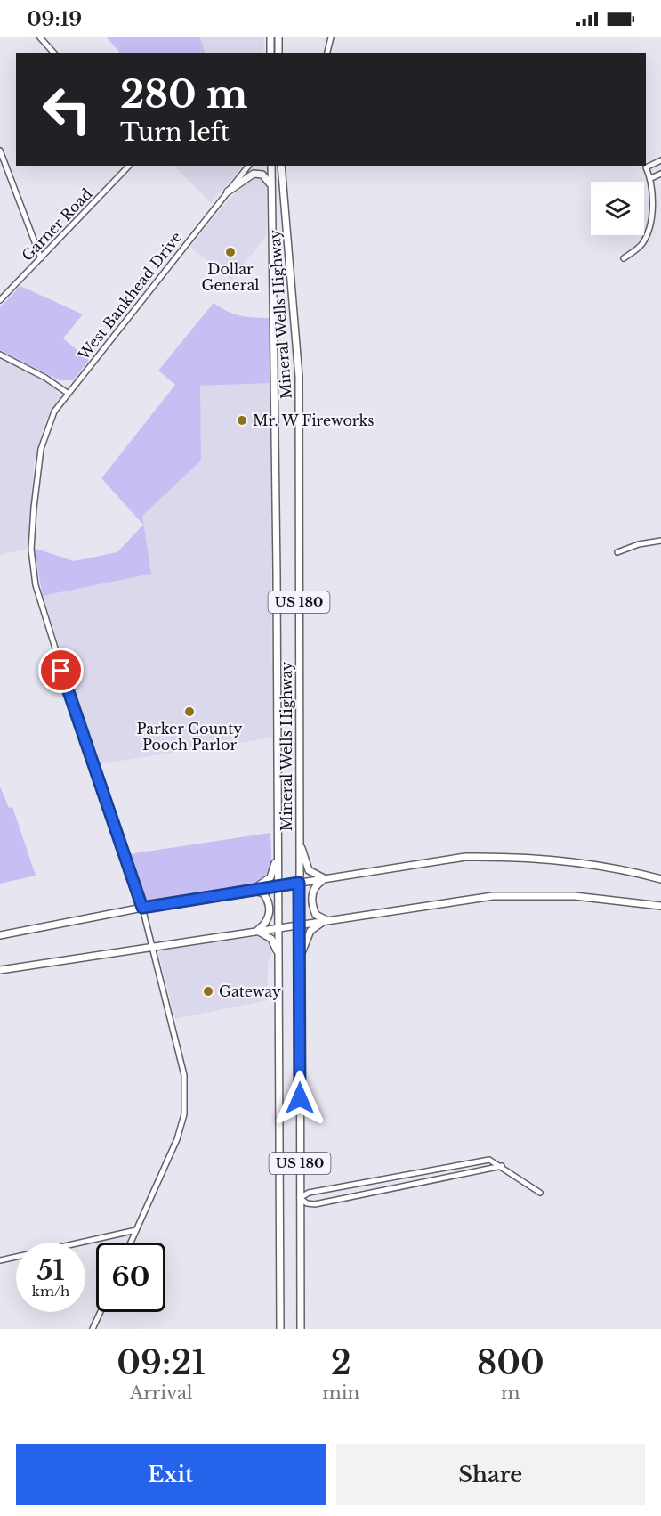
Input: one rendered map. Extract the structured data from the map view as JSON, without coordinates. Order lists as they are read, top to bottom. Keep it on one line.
{"streets":{"main road":["Mineral Wells Highway","US 180"],"street":["Garner Road","West Bankhead Drive"]},"places":["Dollar General","Mr. W Fireworks","Parker County Pooch Parlor","Gateway"],"page":{"status":"09:19","turn":["280 m","Turn left"],"speed":"51 km/h","limit":"60","eta":["09:21","Arrival","2","min","800","m"],"buttons":["Exit","Share"]}}
